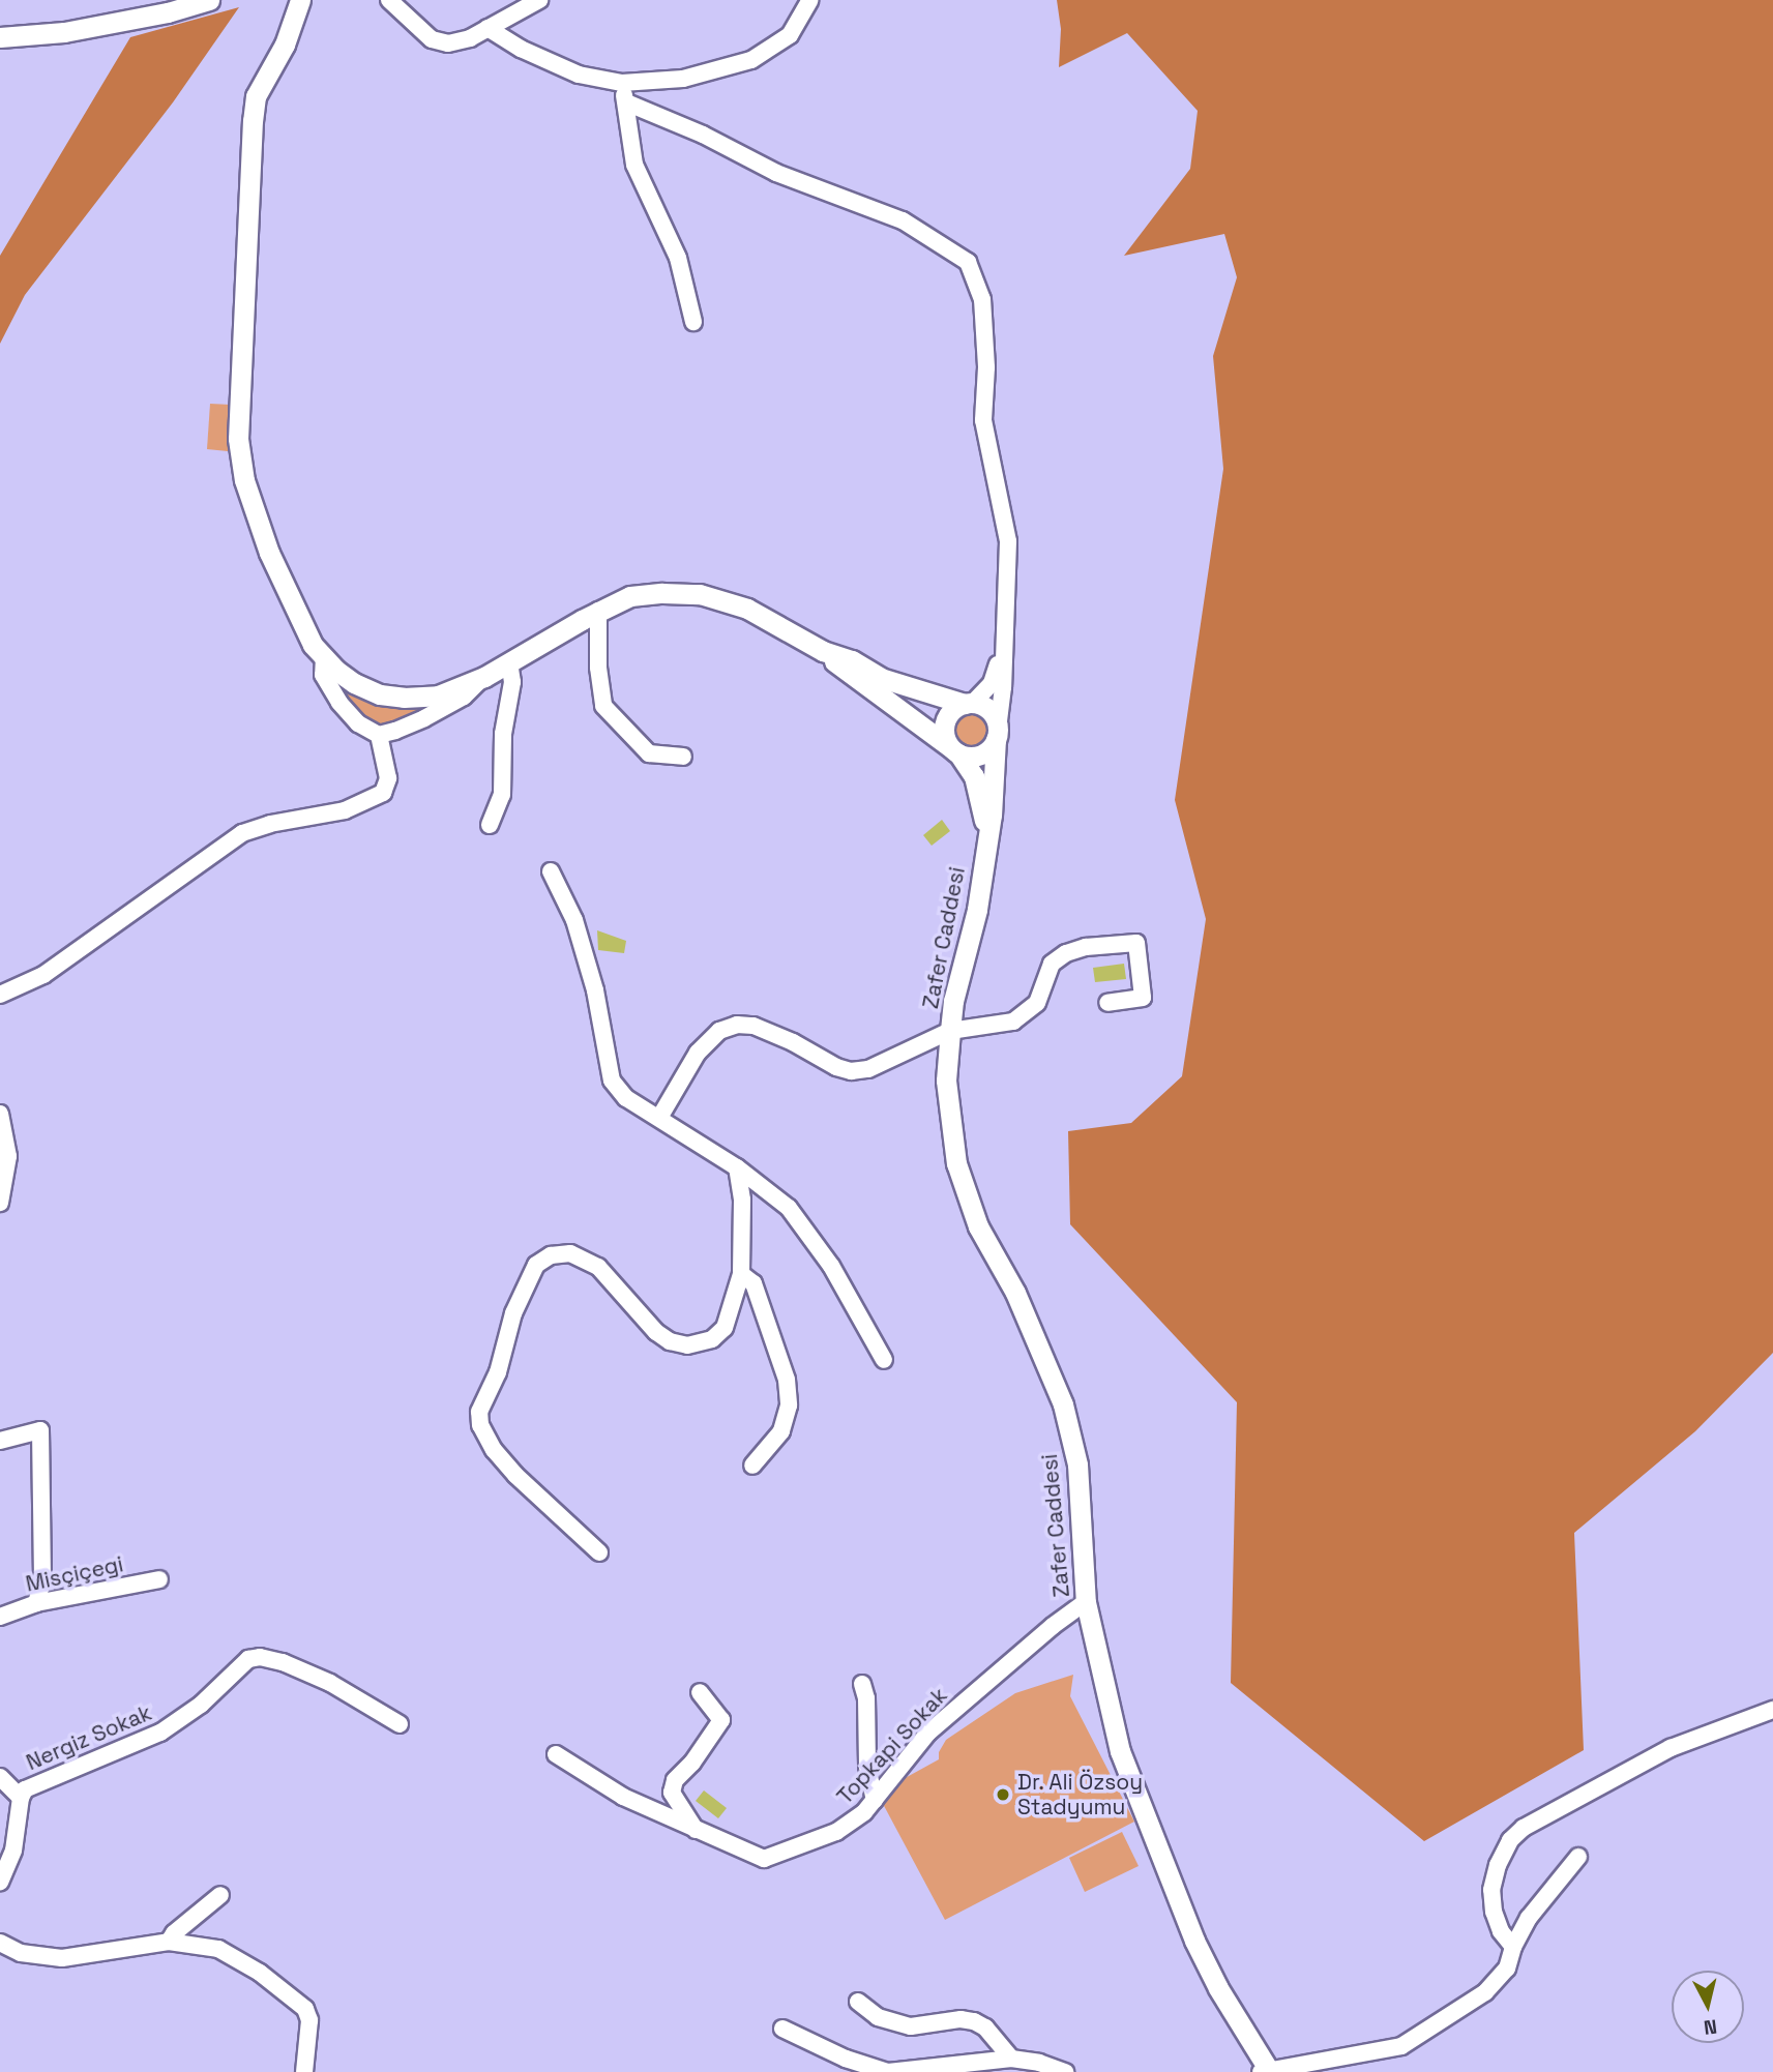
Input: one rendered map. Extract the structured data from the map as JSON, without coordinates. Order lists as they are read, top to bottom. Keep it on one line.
{"streets":{"street":["Zafer Caddesi","Misçiçegi","Nergiz Sokak","Topkapi Sokak"]},"crossings":[["Zafer Caddesi","Topkapi Sokak"]],"places":["Dr. Ali Özsoy Stadyumu"],"north":"bottom"}
